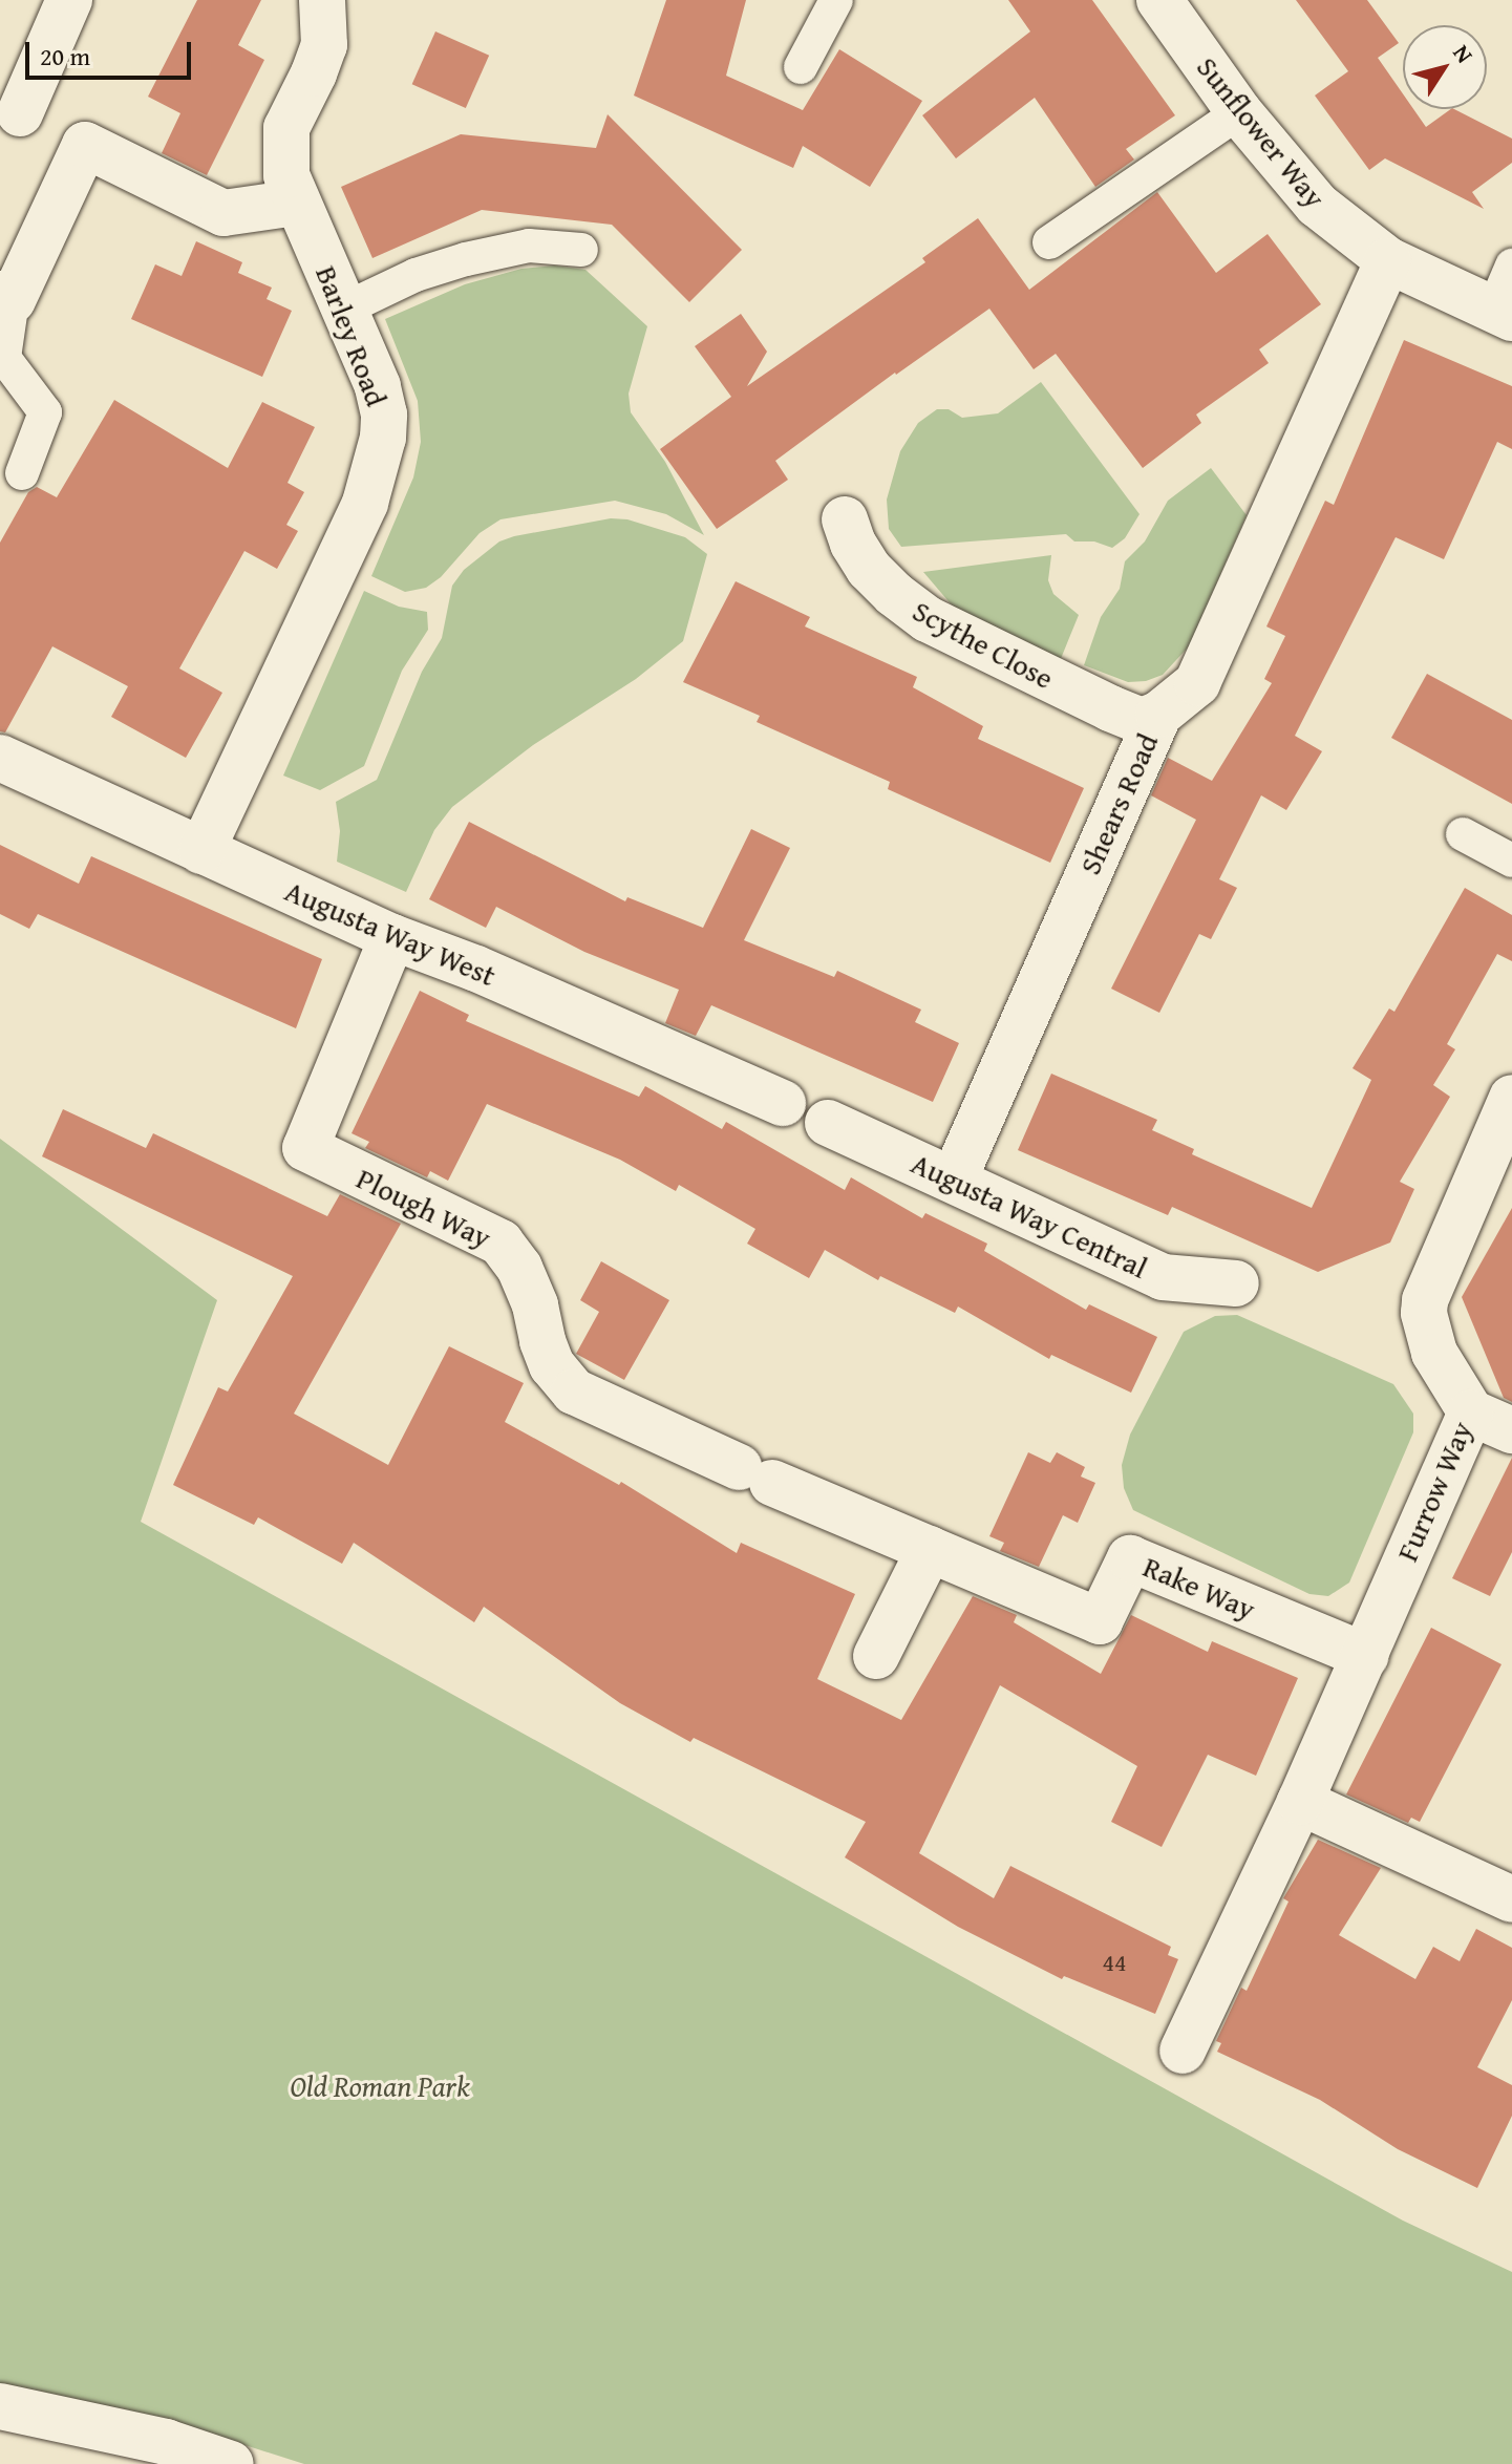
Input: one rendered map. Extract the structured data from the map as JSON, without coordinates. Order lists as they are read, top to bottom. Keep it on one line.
{"streets":{"street":["Sunflower Way","Barley Road","Scythe Close","Shears Road","Augusta Way West","Plough Way","Augusta Way Central","Furrow Way","Rake Way"]},"crossings":[["Sunflower Way","Shears Road"],["Barley Road","Augusta Way West"],["Scythe Close","Shears Road"],["Shears Road","Augusta Way Central"],["Augusta Way West","Plough Way"],["Plough Way","Rake Way"],["Furrow Way","Rake Way"]],"parks":["Old Roman Park"],"house_numbers":["44"],"scale_bar":"20 m","north":"top right"}
